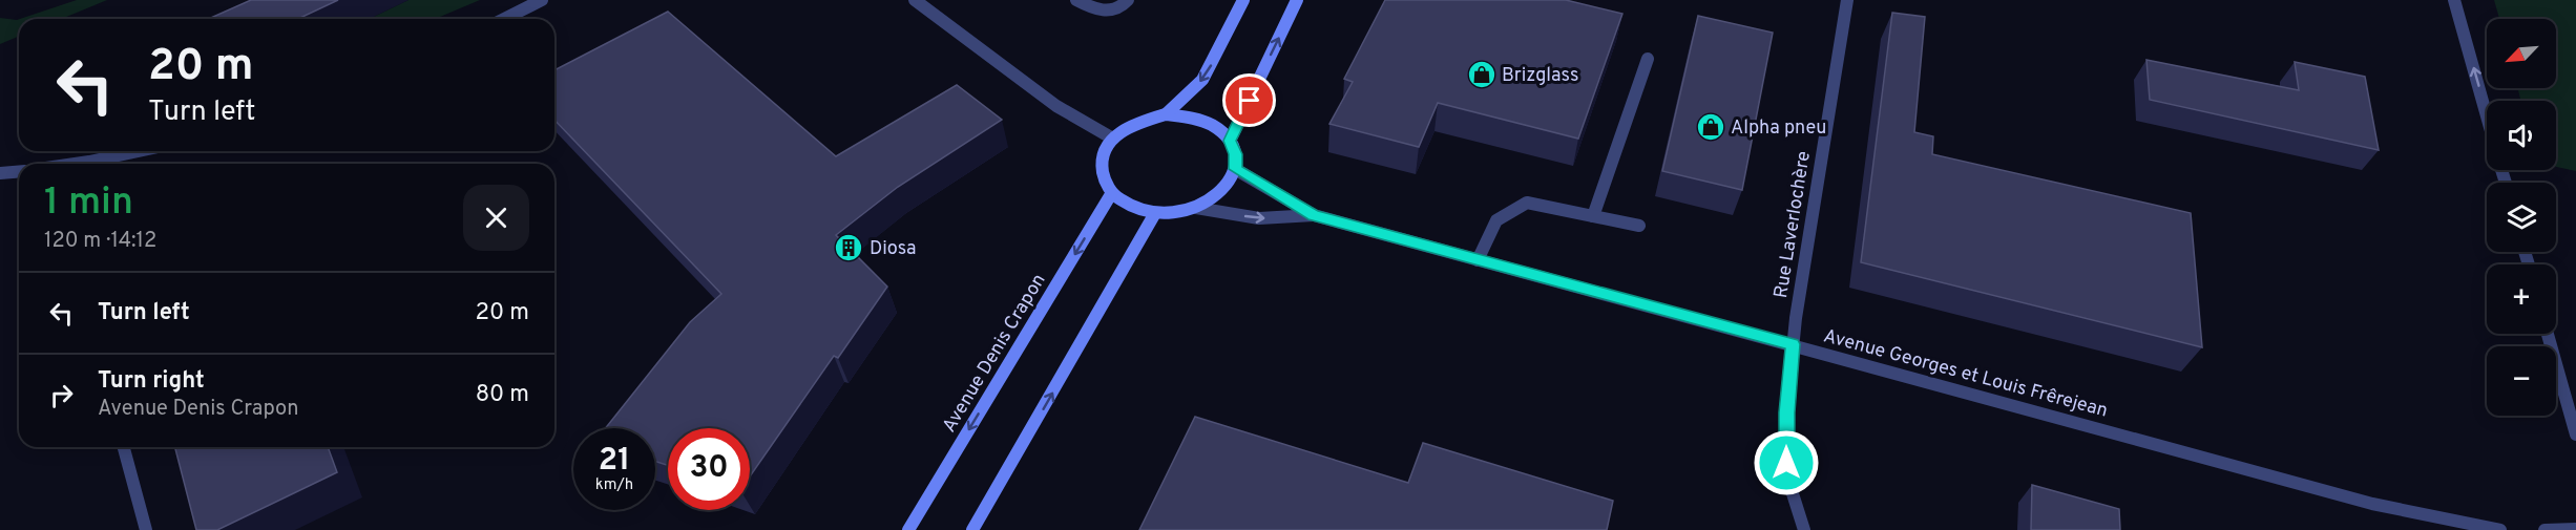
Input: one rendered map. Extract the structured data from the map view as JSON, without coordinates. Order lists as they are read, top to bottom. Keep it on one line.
{"streets":{"main road":["Avenue Denis Crapon"],"street":["Rue Laverlochère","Avenue Georges et Louis Frêrejean"]},"crossings":[["Rue Laverlochère","Avenue Georges et Louis Frêrejean"],["Avenue Denis Crapon","Avenue Georges et Louis Frêrejean"]],"places":{"shop":["Brizglass","Alpha pneu"],"building":["Diosa"]},"north":"bottom left","page":{"map_buttons":["+","−"],"turn":["20 m","Turn left"],"heading":["1 min","120 m · 14:12"],"list":[{"name":"Turn left","value":"20 m"},{"name":"Turn right","note":"Avenue Denis Crapon","value":"80 m"}],"speed":"21 km/h","limit":"30"}}
